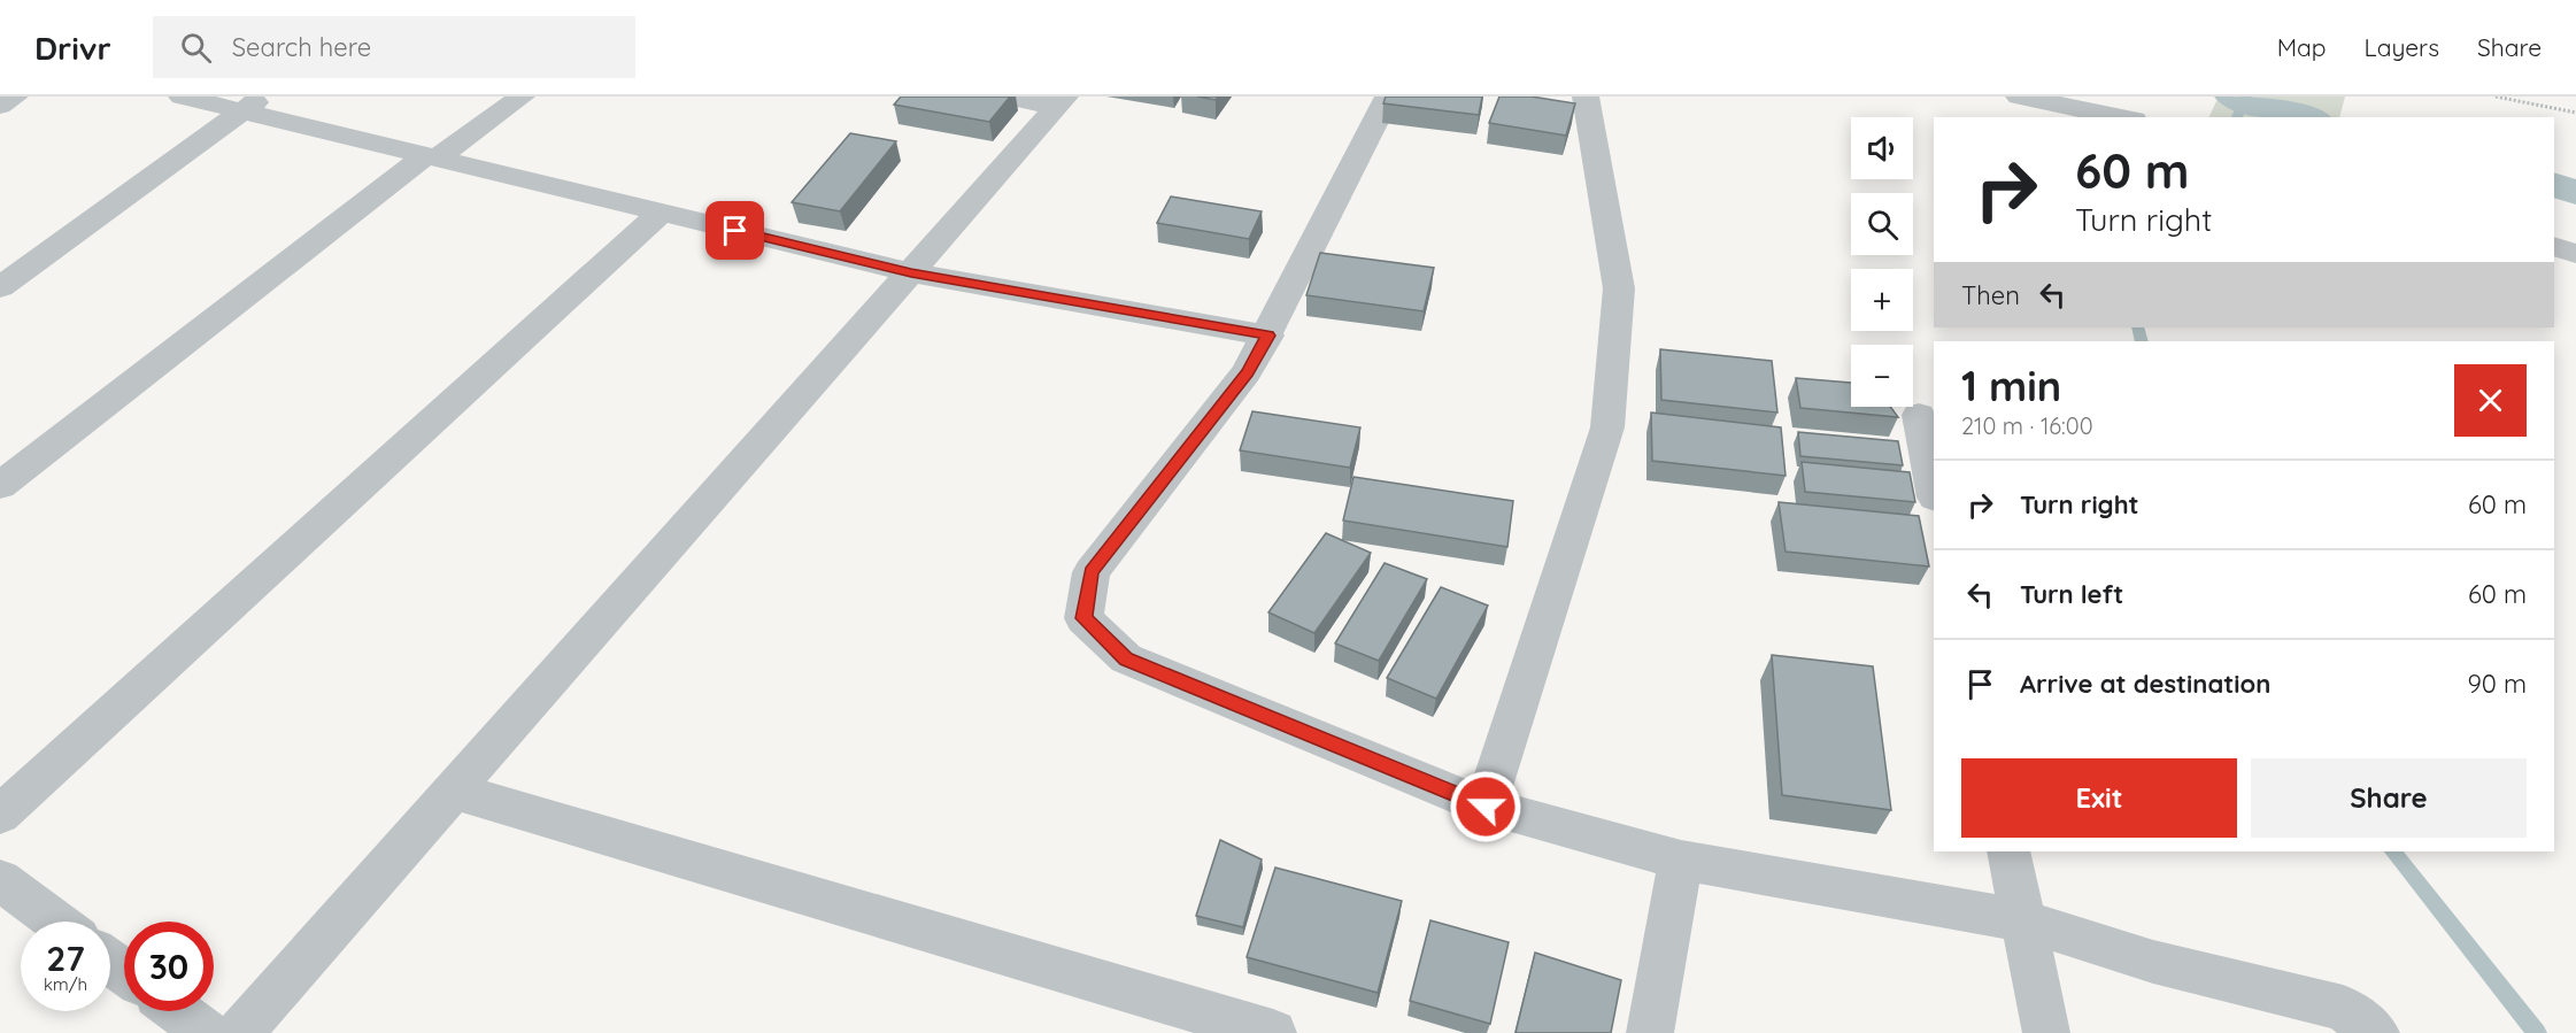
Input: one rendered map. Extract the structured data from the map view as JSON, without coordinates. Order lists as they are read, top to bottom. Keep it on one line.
{"page":{"header":"Drivr","search":"Search here","nav":["Map","Layers","Share"],"map_buttons":["+","−"],"turn":["60 m","Turn right"],"then":"Then","heading":["1 min","210 m · 16:00"],"list":[{"name":"Turn right","value":"60 m"},{"name":"Turn left","value":"60 m"},{"name":"Arrive at destination","value":"90 m"}],"buttons":["Exit","Share"],"speed":"27 km/h","limit":"30"}}
